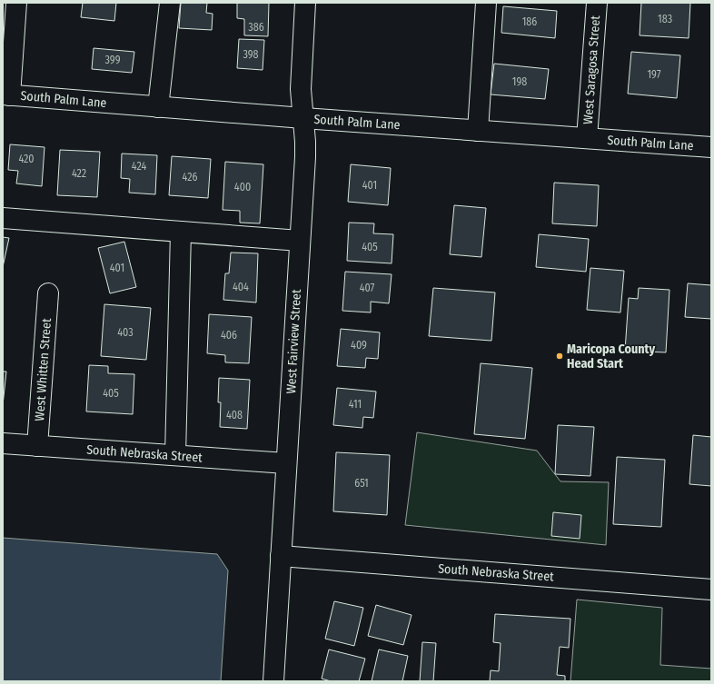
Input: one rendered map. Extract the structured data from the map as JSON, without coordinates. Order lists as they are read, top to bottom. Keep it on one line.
{"streets":{"street":["West Saragosa Street","South Palm Lane","West Fairview Street","West Whitten Street","South Nebraska Street"]},"crossings":[["West Saragosa Street","South Palm Lane"],["South Palm Lane","West Fairview Street"],["West Fairview Street","South Nebraska Street"],["West Whitten Street","South Nebraska Street"]],"places":["Maricopa County Head Start"],"house_numbers":["183","186","386","398","399","197","198","420","424","422","426","401","400","405","401","404","407","403","406","409","405","411","408","651"]}
